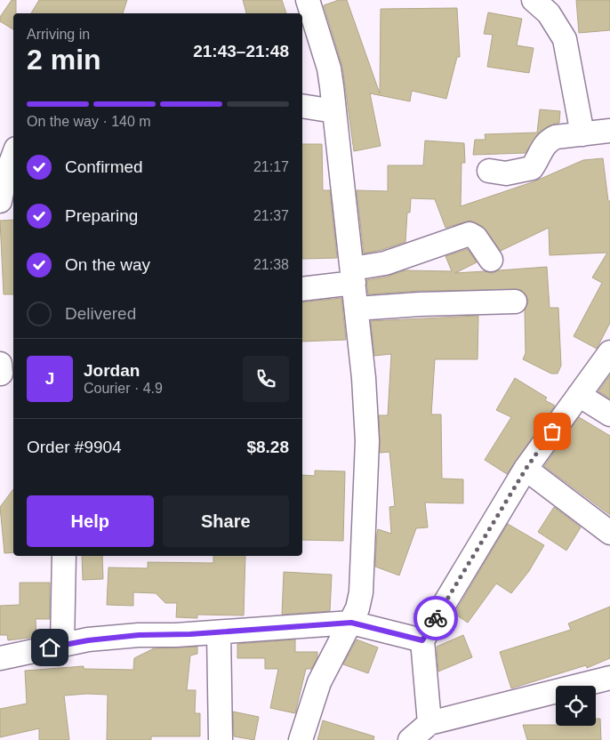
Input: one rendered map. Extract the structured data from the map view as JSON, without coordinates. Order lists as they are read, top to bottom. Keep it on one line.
{"page":{"heading":["2 min","Arriving in","21:43–21:48"],"panel":["Jordan","Courier · 4.9","Order #9904","$8.28"],"bar":"On the way · 140 m","list":[["Confirmed","21:17"],["Preparing","21:37"],["On the way","21:38"],"Delivered"],"round":"J","buttons":["Help","Share"]}}
